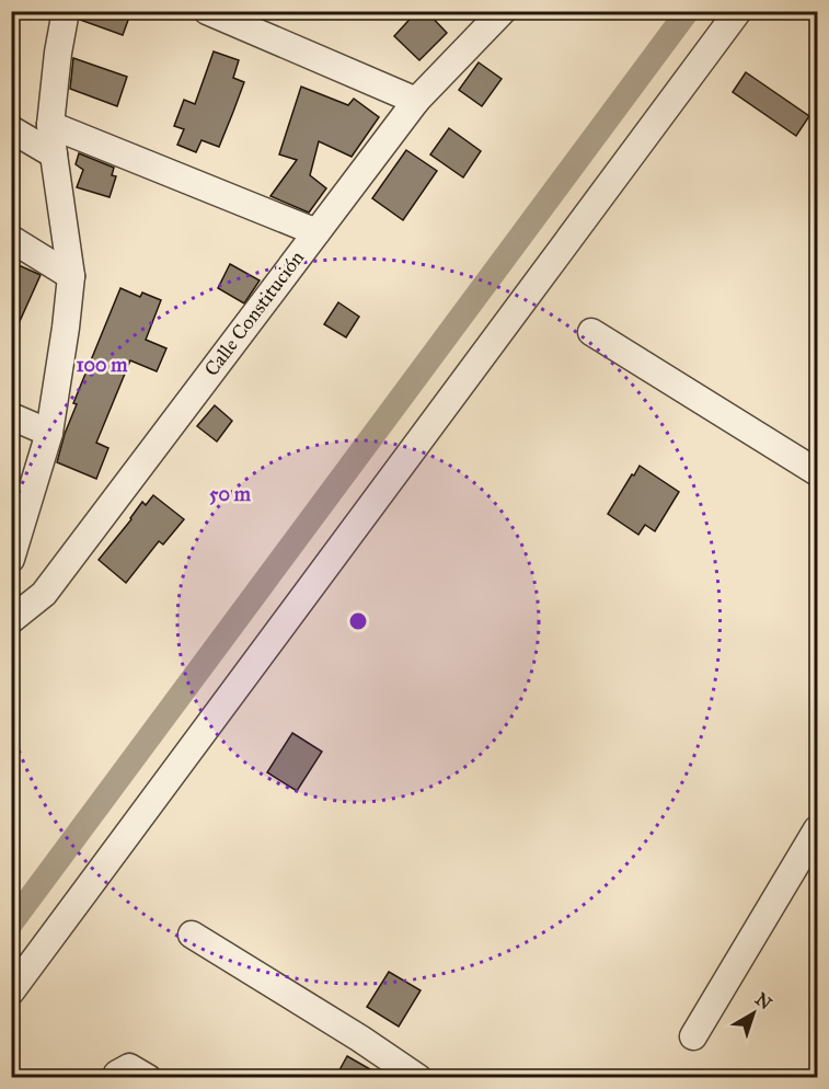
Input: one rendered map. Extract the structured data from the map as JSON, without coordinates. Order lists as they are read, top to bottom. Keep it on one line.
{"streets":{"street":["Calle Constitución"]},"north":"top right","rings":["100 m","50 m"]}
